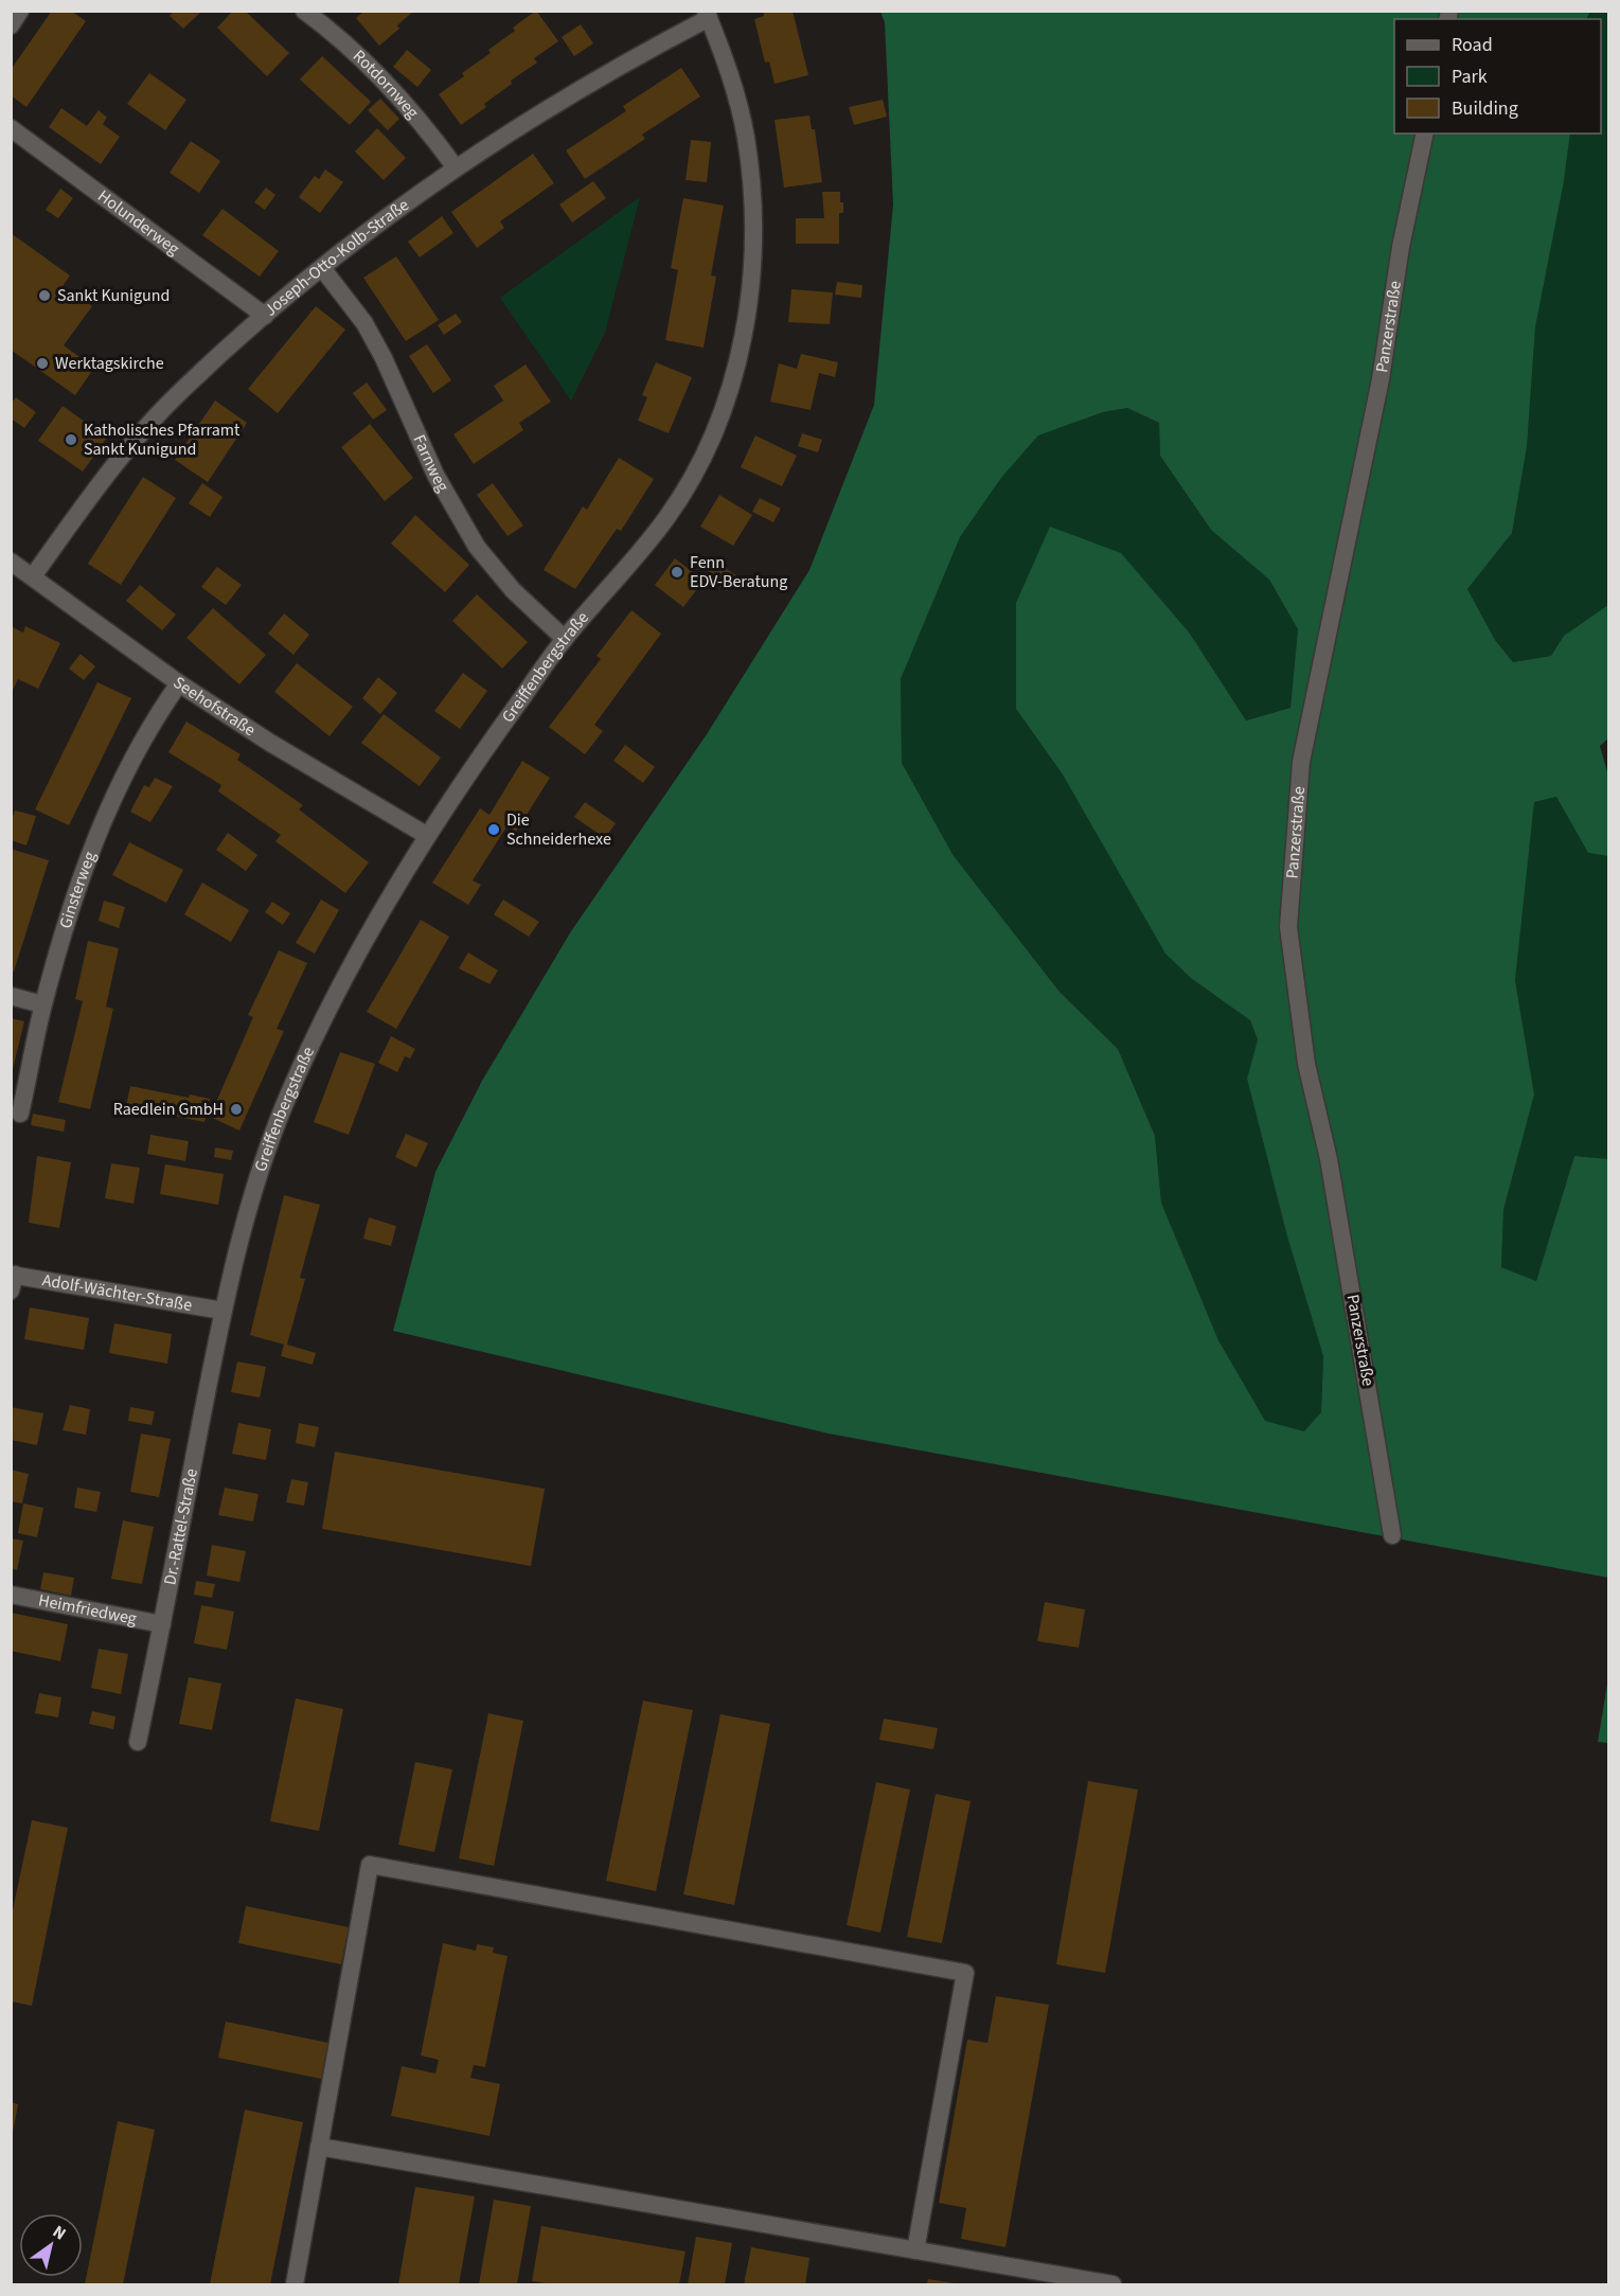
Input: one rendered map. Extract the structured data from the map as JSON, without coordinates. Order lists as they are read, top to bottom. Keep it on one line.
{"streets":{"street":["Rotdornweg","Holunderweg","Joseph-Otto-Kolb-Straße","Panzerstraße","Farnweg","Greiffenbergstraße","Seehofstraße","Ginsterweg","Adolf-Wächter-Straße","Dr.-Rattel-Straße","Heimfriedweg"]},"crossings":[["Rotdornweg","Joseph-Otto-Kolb-Straße"],["Holunderweg","Joseph-Otto-Kolb-Straße"],["Joseph-Otto-Kolb-Straße","Farnweg"],["Joseph-Otto-Kolb-Straße","Greiffenbergstraße"],["Joseph-Otto-Kolb-Straße","Seehofstraße"],["Farnweg","Greiffenbergstraße"],["Greiffenbergstraße","Seehofstraße"],["Greiffenbergstraße","Adolf-Wächter-Straße"],["Greiffenbergstraße","Dr.-Rattel-Straße"],["Seehofstraße","Ginsterweg"],["Adolf-Wächter-Straße","Dr.-Rattel-Straße"],["Dr.-Rattel-Straße","Heimfriedweg"]],"places":["Sankt Kunigund","Werktagskirche","Katholisches Pfarramt Sankt Kunigund","Fenn EDV-Beratung","Die Schneiderhexe","Raedlein GmbH"],"legend":["Road","Park","Building"],"north":"top right"}
